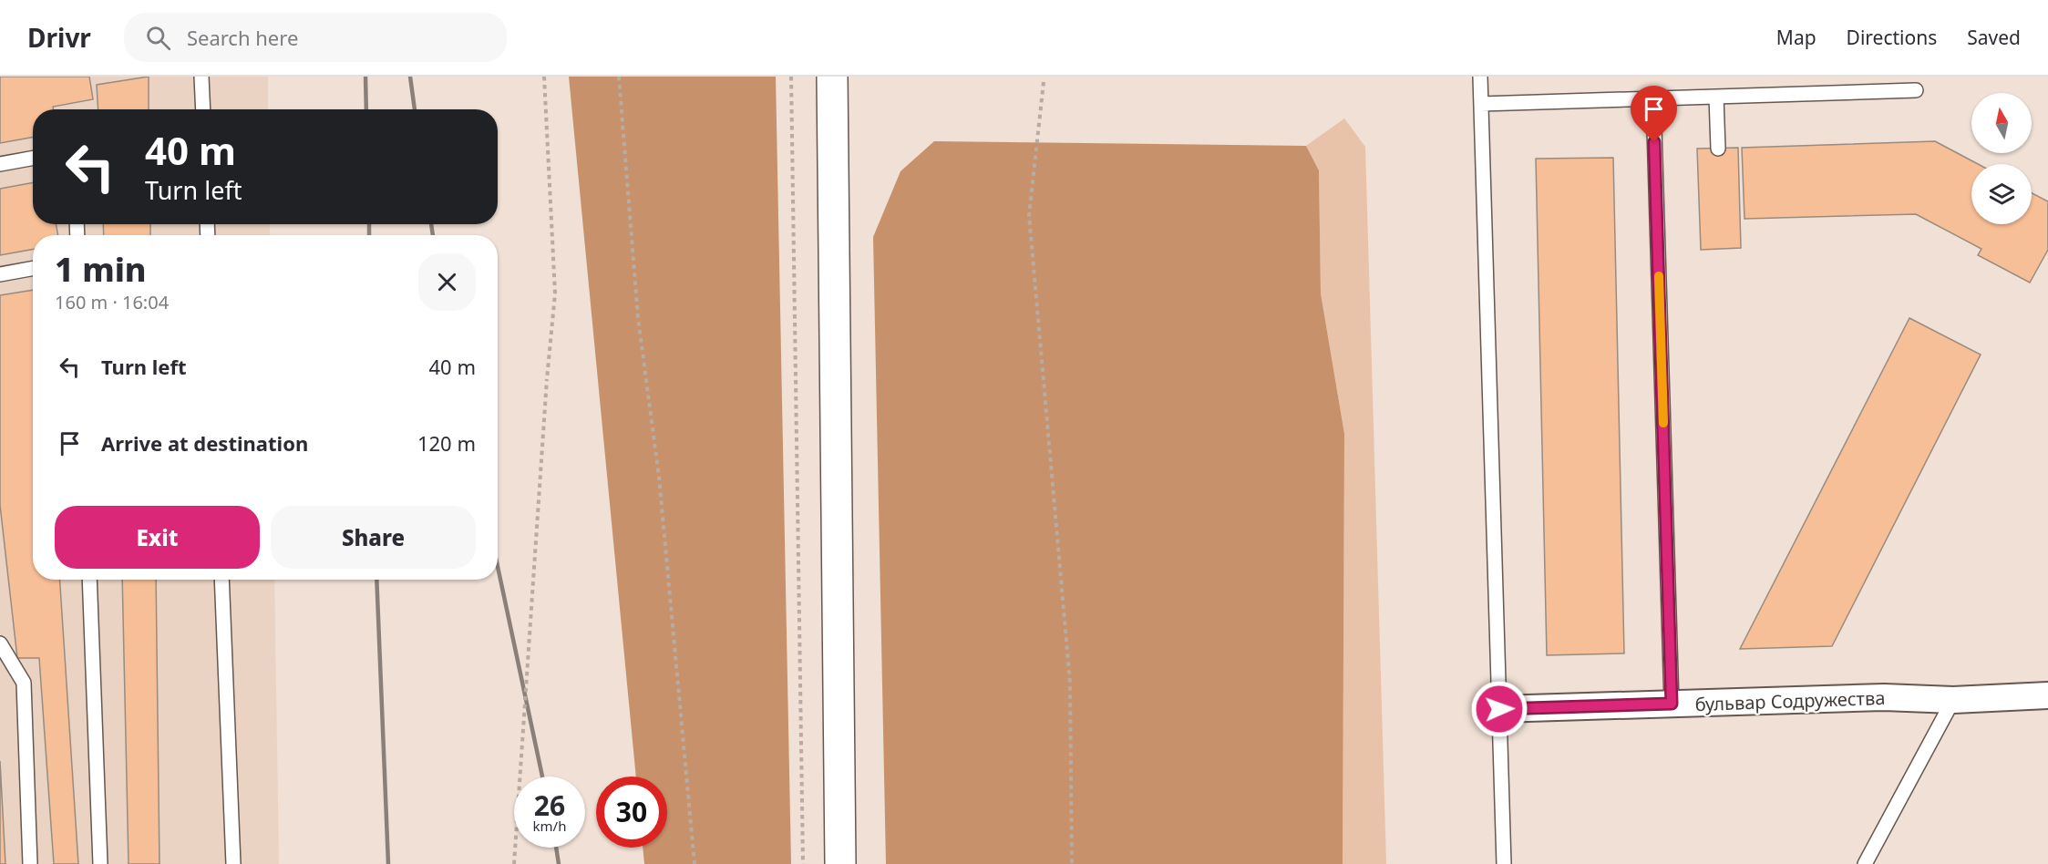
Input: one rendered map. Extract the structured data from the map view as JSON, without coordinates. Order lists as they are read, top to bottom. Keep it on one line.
{"streets":{"street":["бульвар Содружества"]},"north":"top","page":{"header":"Drivr","search":"Search here","nav":["Map","Directions","Saved"],"turn":["40 m","Turn left"],"heading":["1 min","160 m · 16:04"],"list":[{"name":"Turn left","value":"40 m"},{"name":"Arrive at destination","value":"120 m"}],"buttons":["Exit","Share"],"speed":"26 km/h","limit":"30"}}
